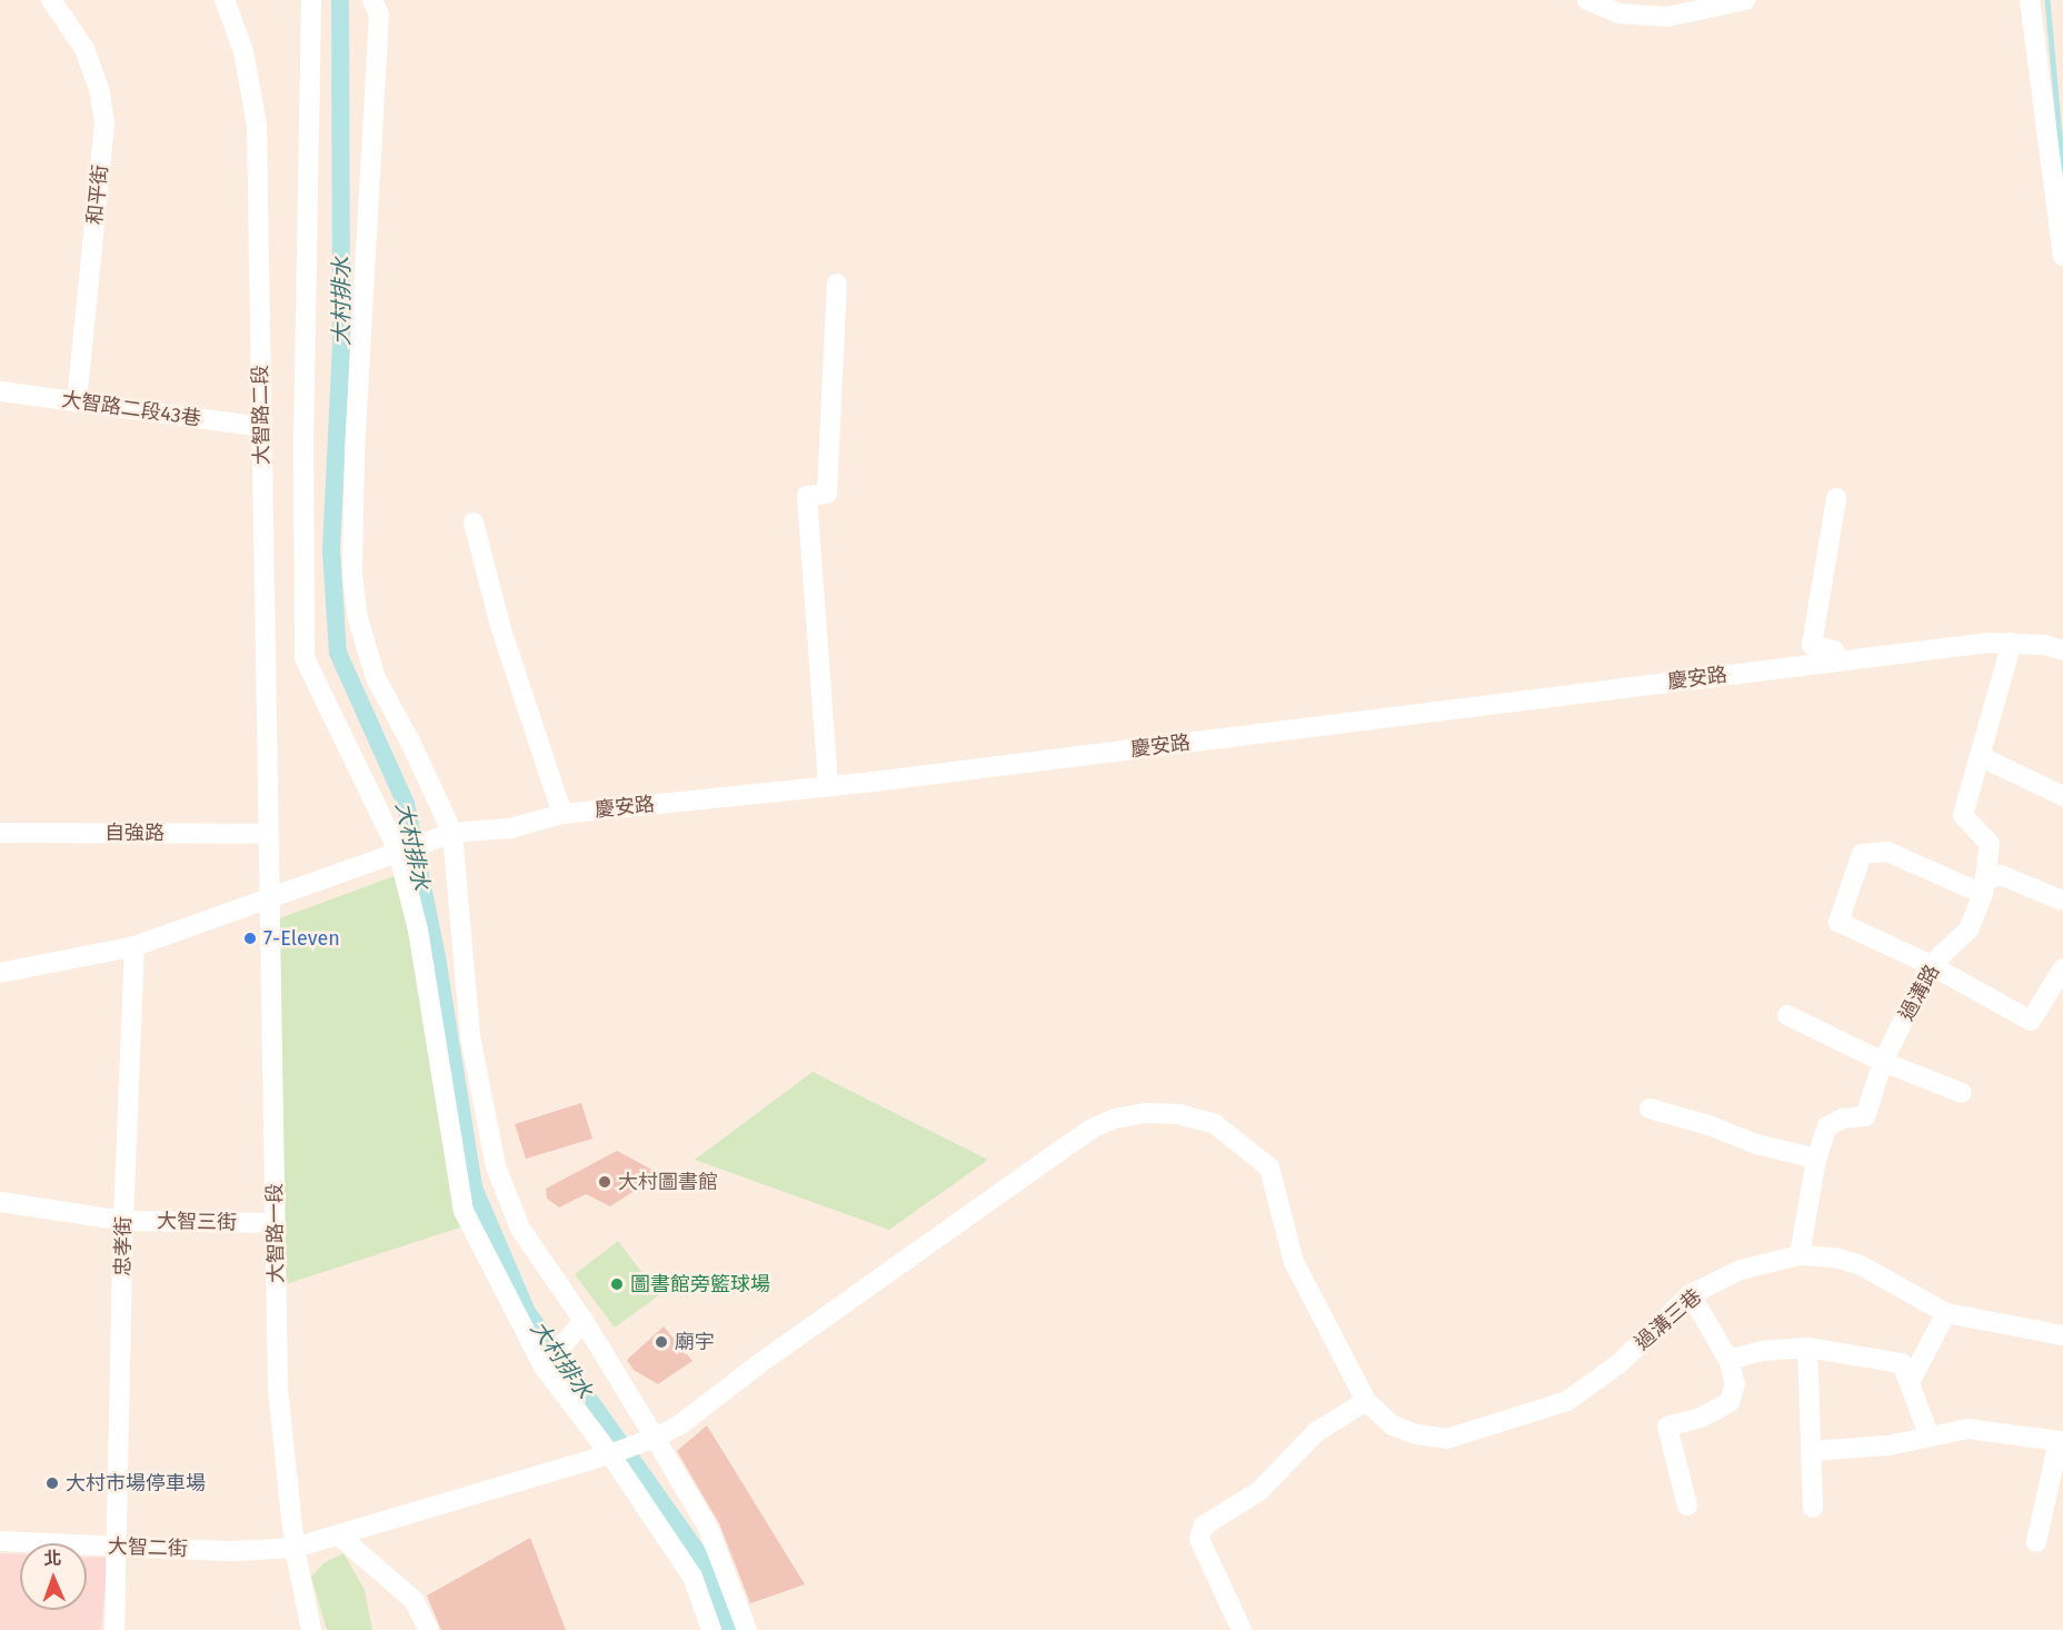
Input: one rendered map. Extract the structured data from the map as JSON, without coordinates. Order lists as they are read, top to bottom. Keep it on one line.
{"streets":{"street":["和平街","大智路二段43巷","大智路二段","慶安路","自強路","過溝路","大智三街","大智路一段","忠孝街","過溝三巷","大智二街"]},"crossings":[["和平街","大智路二段43巷"],["大智路二段43巷","大智路二段"],["大智路二段","自強路"],["大智路二段","大智路一段"],["慶安路","過溝路"],["慶安路","大智路一段"],["慶安路","忠孝街"],["自強路","大智路一段"],["過溝路","過溝三巷"],["大智三街","大智路一段"],["大智三街","忠孝街"],["大智路一段","大智二街"],["忠孝街","大智二街"],["過溝三巷","大智二街"]],"water":["大村排水"],"places":["7-Eleven","大村圖書館","圖書館旁籃球場","廟宇","大村市場停車場"],"north":"top"}
